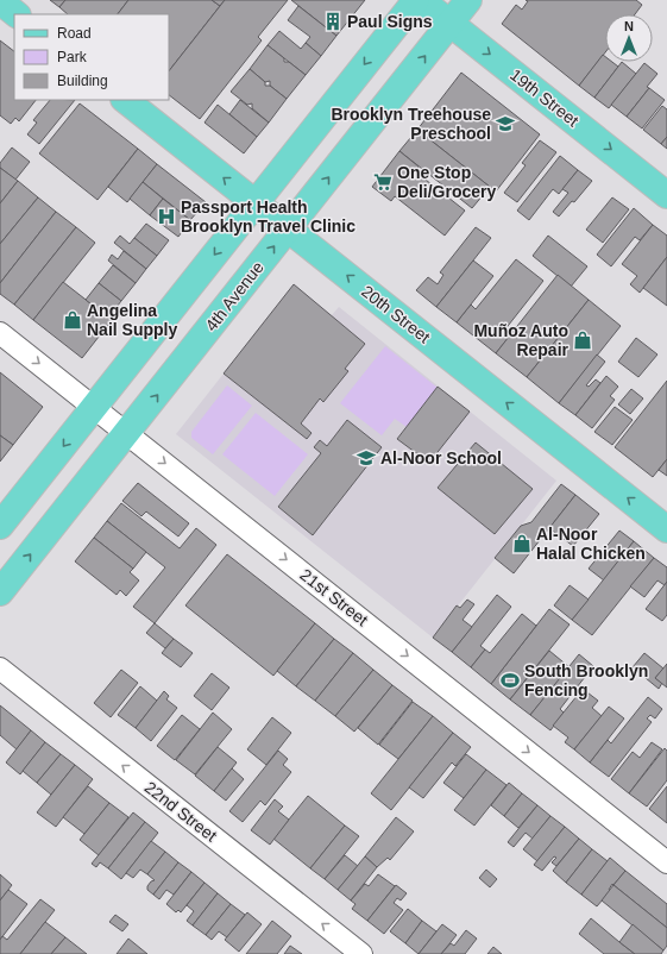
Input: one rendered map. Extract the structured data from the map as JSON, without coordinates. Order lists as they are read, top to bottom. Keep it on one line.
{"streets":{"main road":["19th Street","4th Avenue","20th Street"],"street":["21st Street","22nd Street"]},"crossings":[["19th Street","4th Avenue"],["4th Avenue","20th Street"],["4th Avenue","21st Street"]],"one_way":["19th Street","20th Street","21st Street","22nd Street"],"places":{"building":["Paul Signs"],"school or university":["Brooklyn Treehouse Preschool","Al-Noor School"],"supermarket":["One Stop Deli/Grocery"],"hospital":["Passport Health Brooklyn Travel Clinic"],"shop":["Angelina Nail Supply","Muñoz Auto Repair","Al-Noor Halal Chicken"],"sports":["South Brooklyn Fencing"]},"legend":["Road","Park","Building"],"north":"top"}
